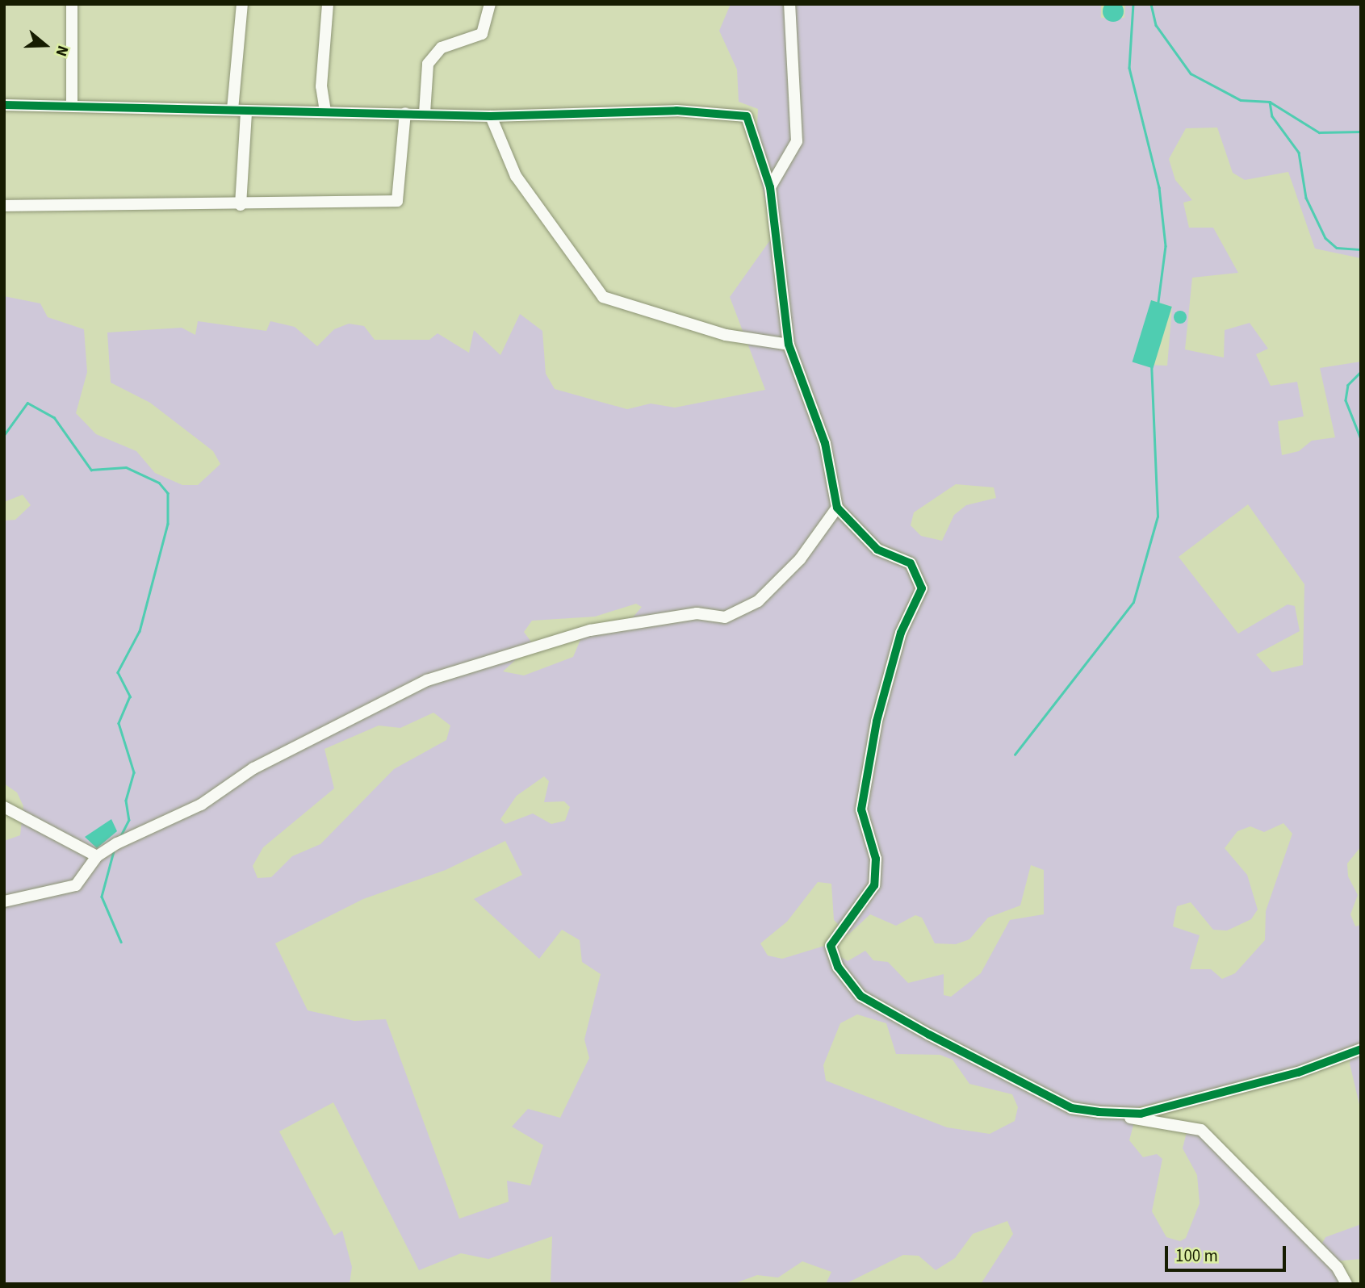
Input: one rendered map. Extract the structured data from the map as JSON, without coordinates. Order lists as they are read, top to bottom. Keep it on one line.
{"scale_bar":"100 m","north":"right"}
